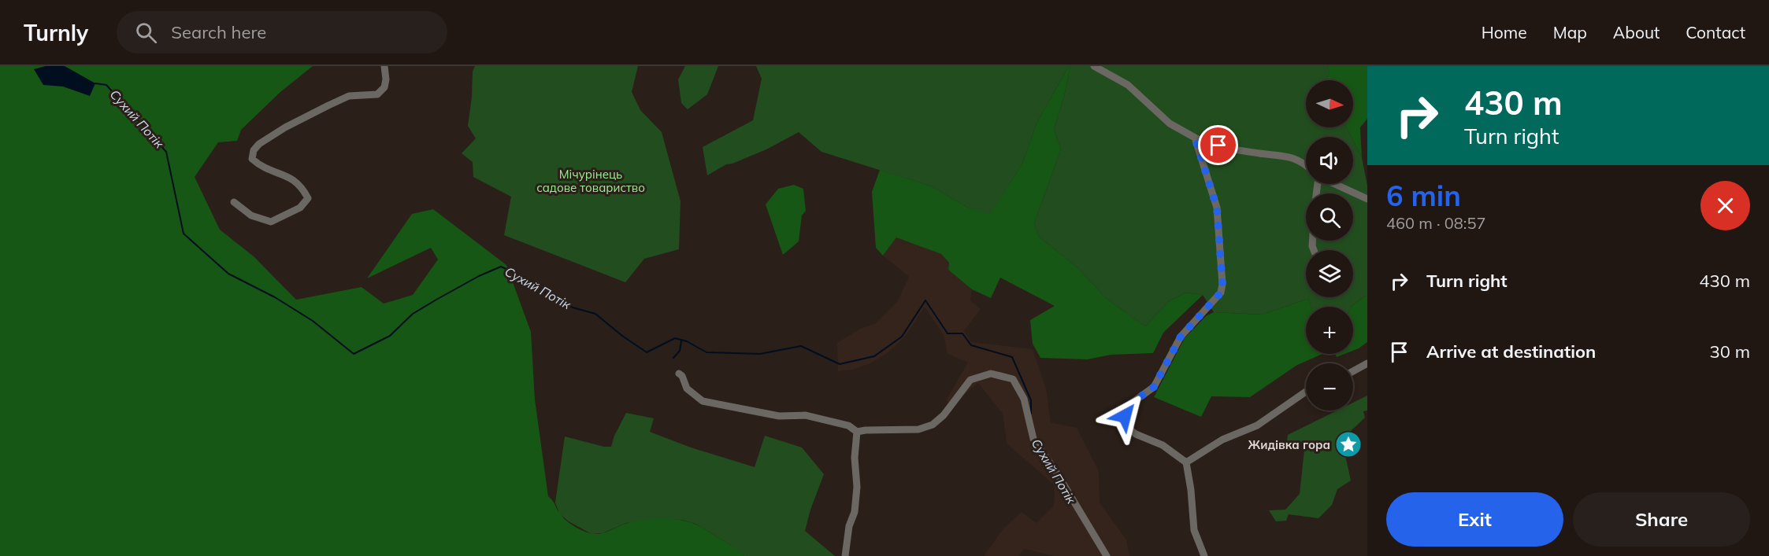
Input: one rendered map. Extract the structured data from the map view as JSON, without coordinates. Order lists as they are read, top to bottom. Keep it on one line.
{"water":["Сухий Потік"],"parks":["Мічурінець садове товариство"],"places":{"place":["Жидівка гора"]},"north":"right","page":{"header":"Turnly","search":"Search here","nav":["Home","Map","About","Contact"],"turn":["430 m","Turn right"],"map_buttons":["+","−"],"heading":["6 min","460 m · 08:57"],"list":[{"name":"Turn right","value":"430 m"},{"name":"Arrive at destination","value":"30 m"}],"buttons":["Exit","Share"]}}
